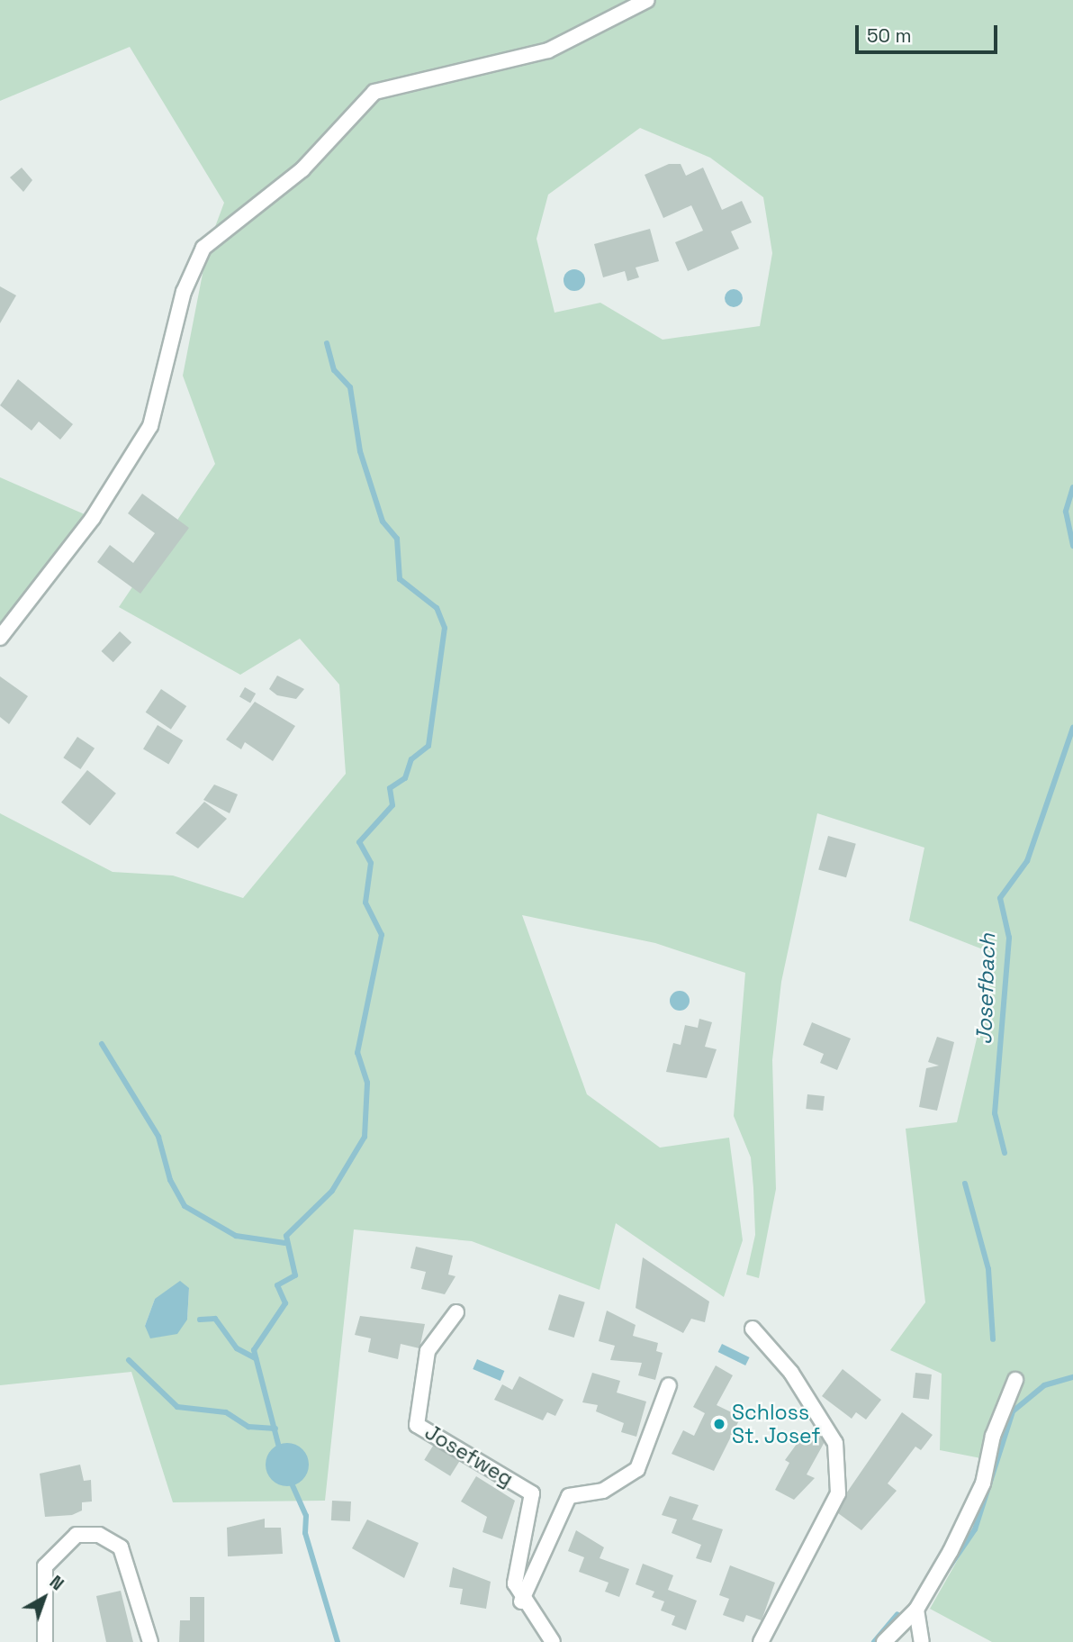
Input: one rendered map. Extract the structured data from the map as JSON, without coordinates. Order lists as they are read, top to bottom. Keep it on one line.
{"streets":{"street":["Josefweg"]},"water":["Josefbach"],"places":["Schloss St. Josef"],"scale_bar":"50 m","north":"top right"}
